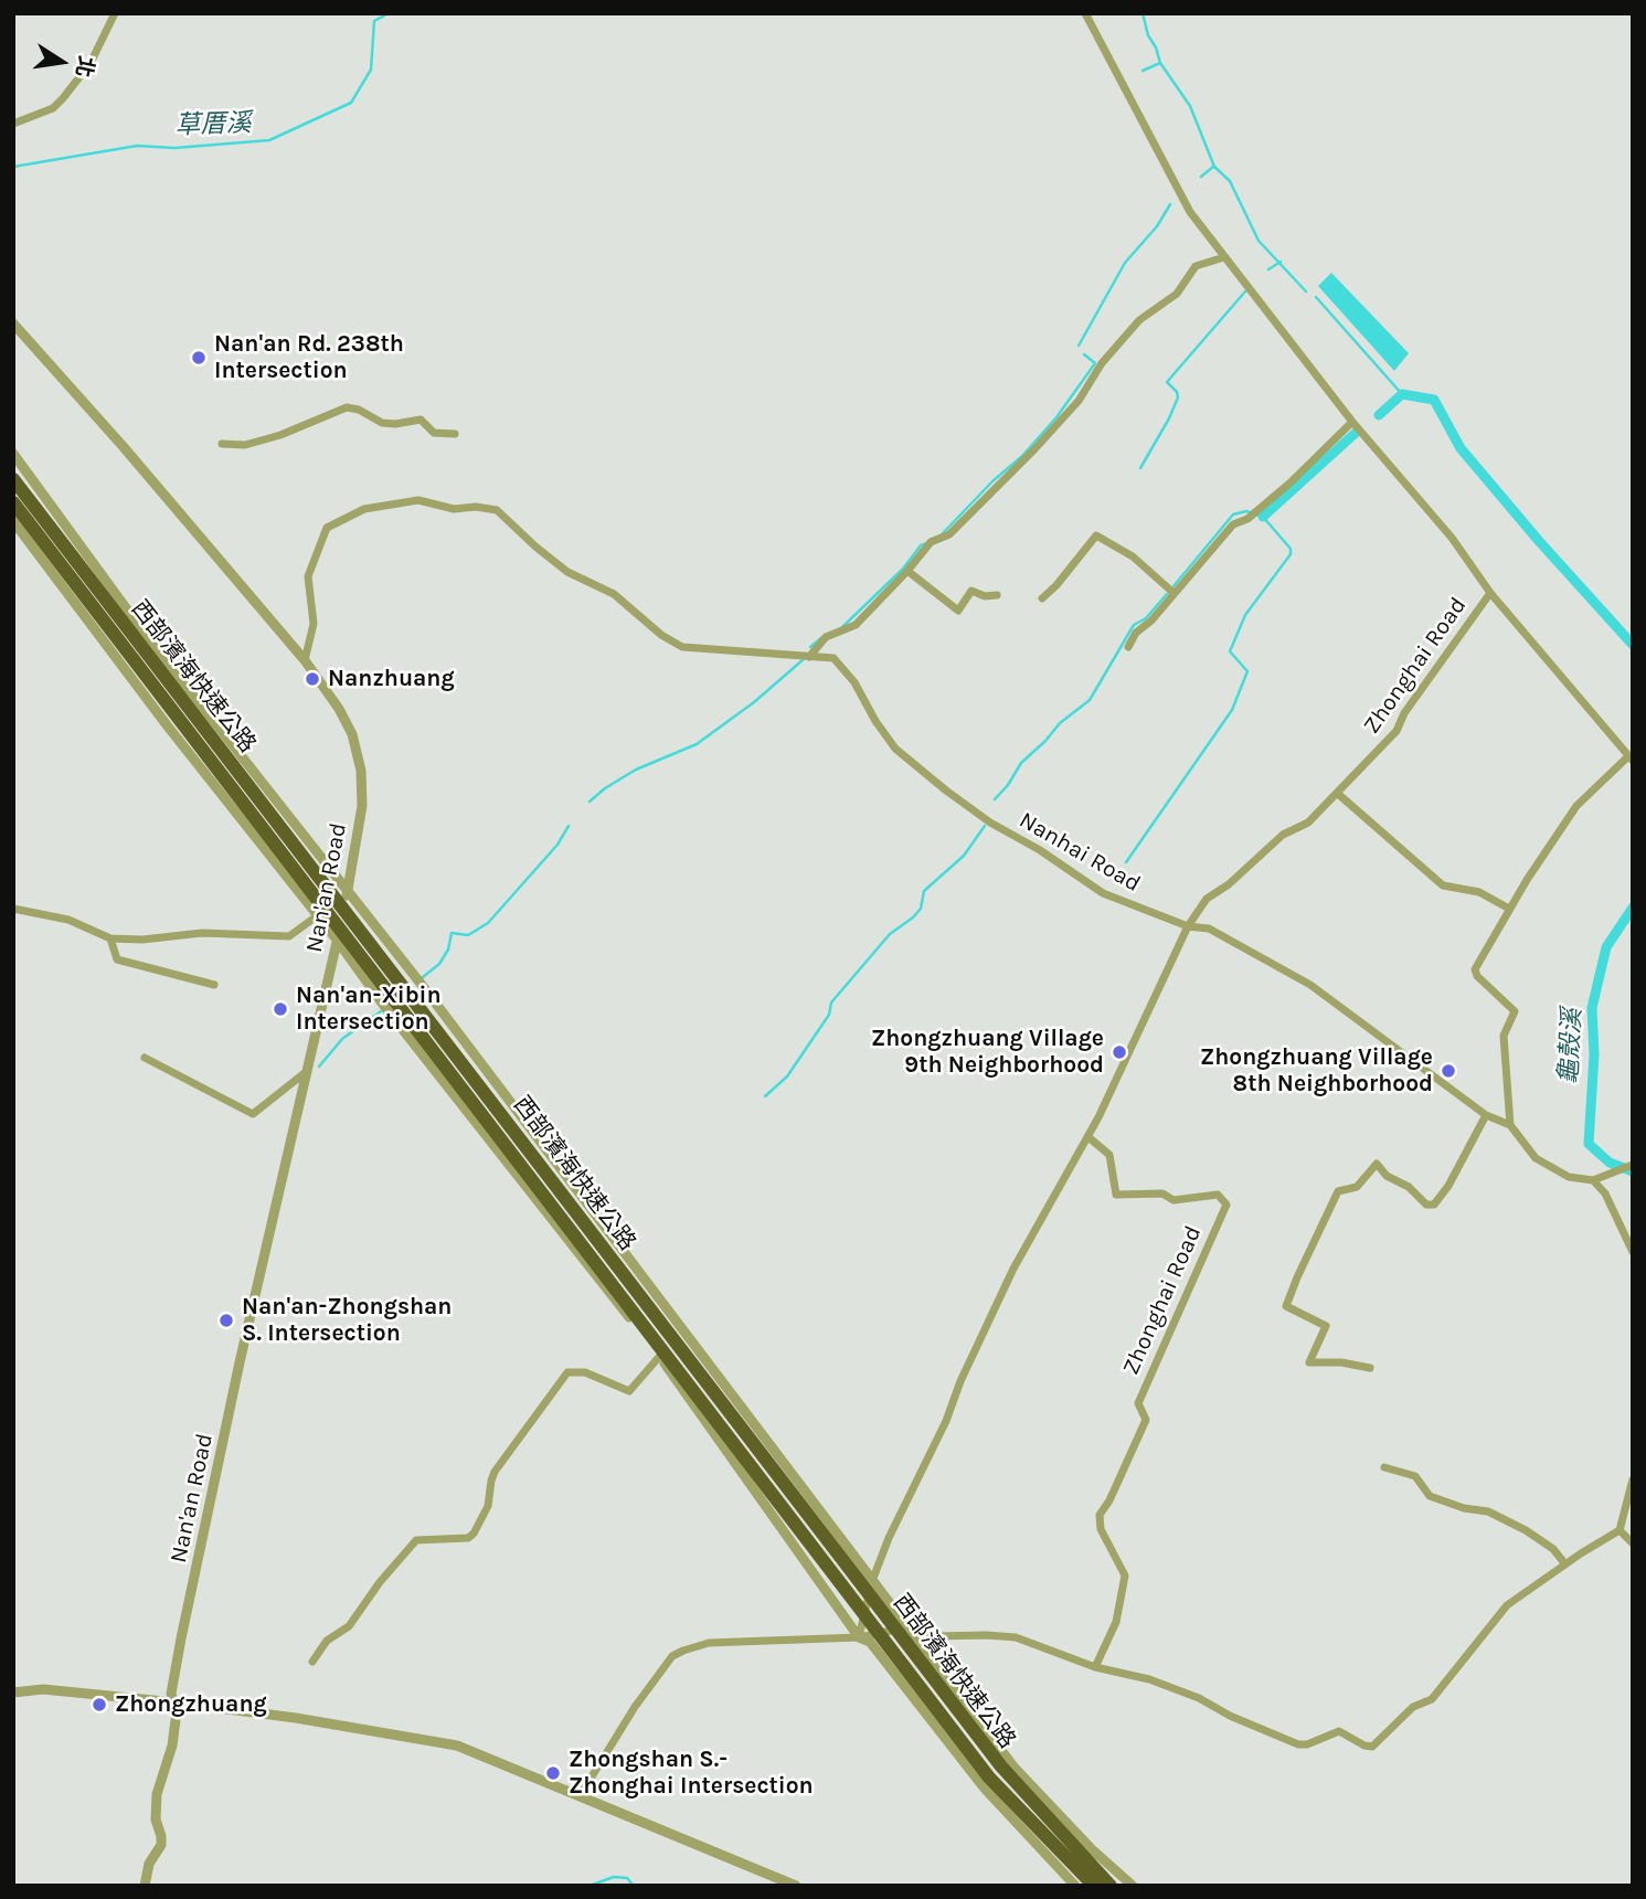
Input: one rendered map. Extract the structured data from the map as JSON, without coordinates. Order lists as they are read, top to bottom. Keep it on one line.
{"streets":{"highway":["西部濱海快速公路"],"street":["Zhonghai Road","Nanhai Road","Nan'an Road"]},"crossings":[["Zhonghai Road","Nanhai Road"],["Nanhai Road","Nan'an Road"]],"water":["草厝溪","龜殼溪"],"places":["Nan'an Rd. 238th Intersection","Nanzhuang","Nan'an-Xibin Intersection","Zhongzhuang Village 9th Neighborhood","Zhongzhuang Village 8th Neighborhood","Nan'an-Zhongshan S. Intersection","Zhongzhuang","Zhongshan S.- Zhonghai Intersection"],"north":"right"}
